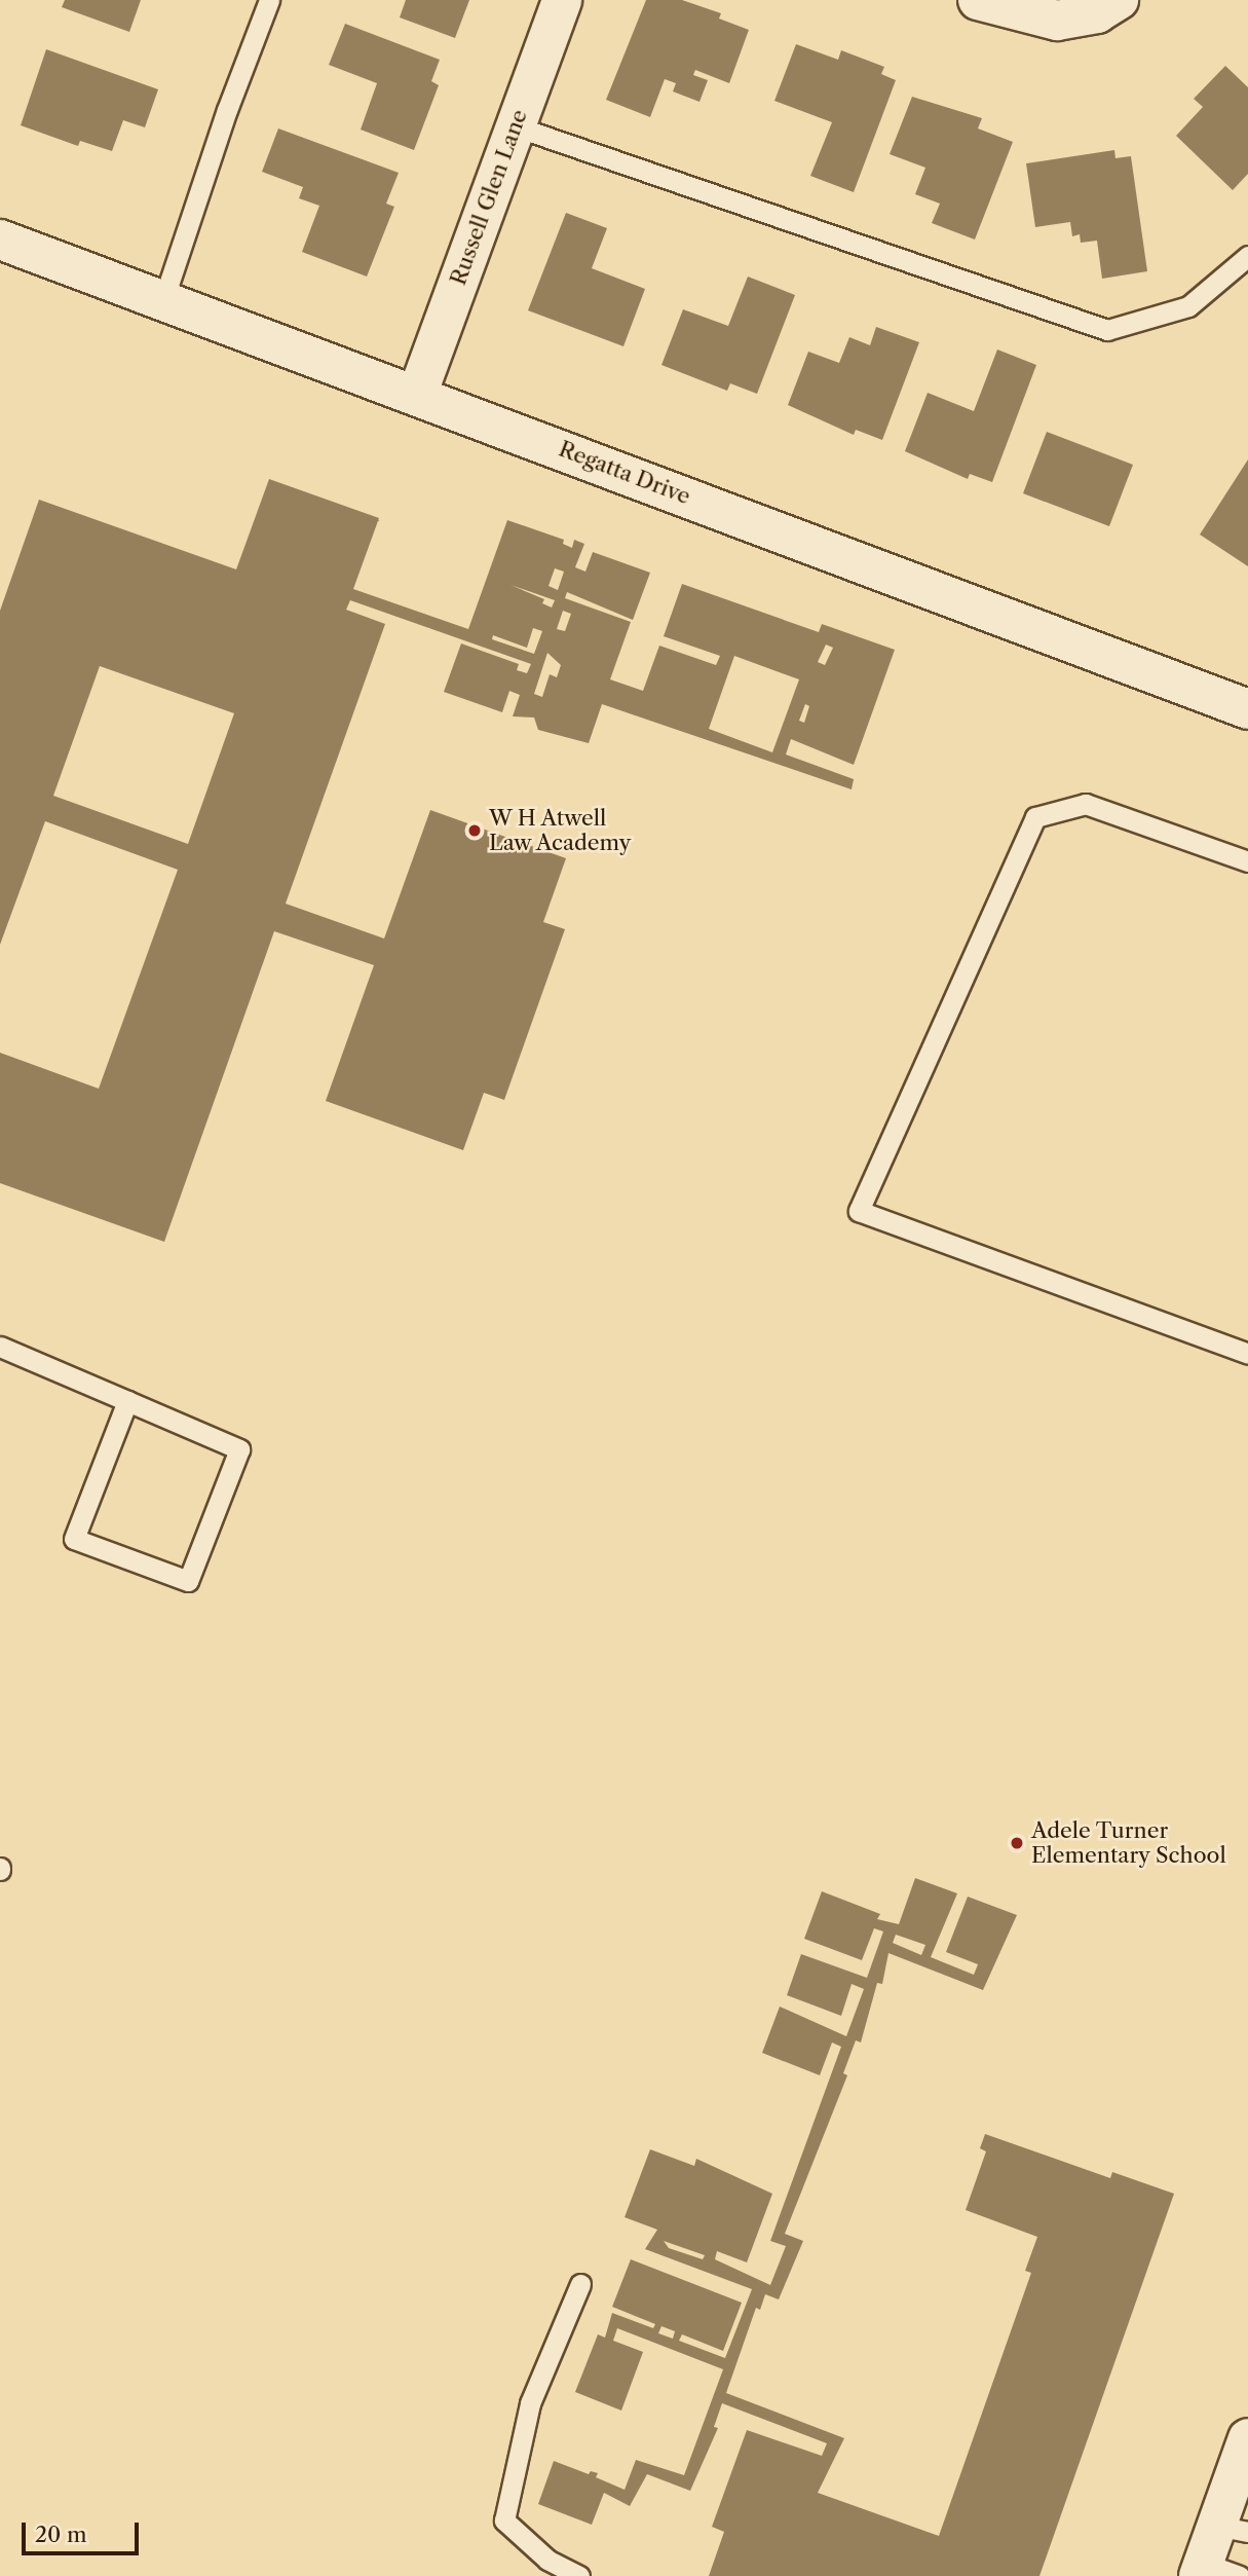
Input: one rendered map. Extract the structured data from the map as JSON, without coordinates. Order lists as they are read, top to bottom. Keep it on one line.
{"streets":{"street":["Russell Glen Lane","Regatta Drive"]},"crossings":[["Russell Glen Lane","Regatta Drive"]],"places":["W H Atwell Law Academy","Adele Turner Elementary School"],"scale_bar":"20 m"}
